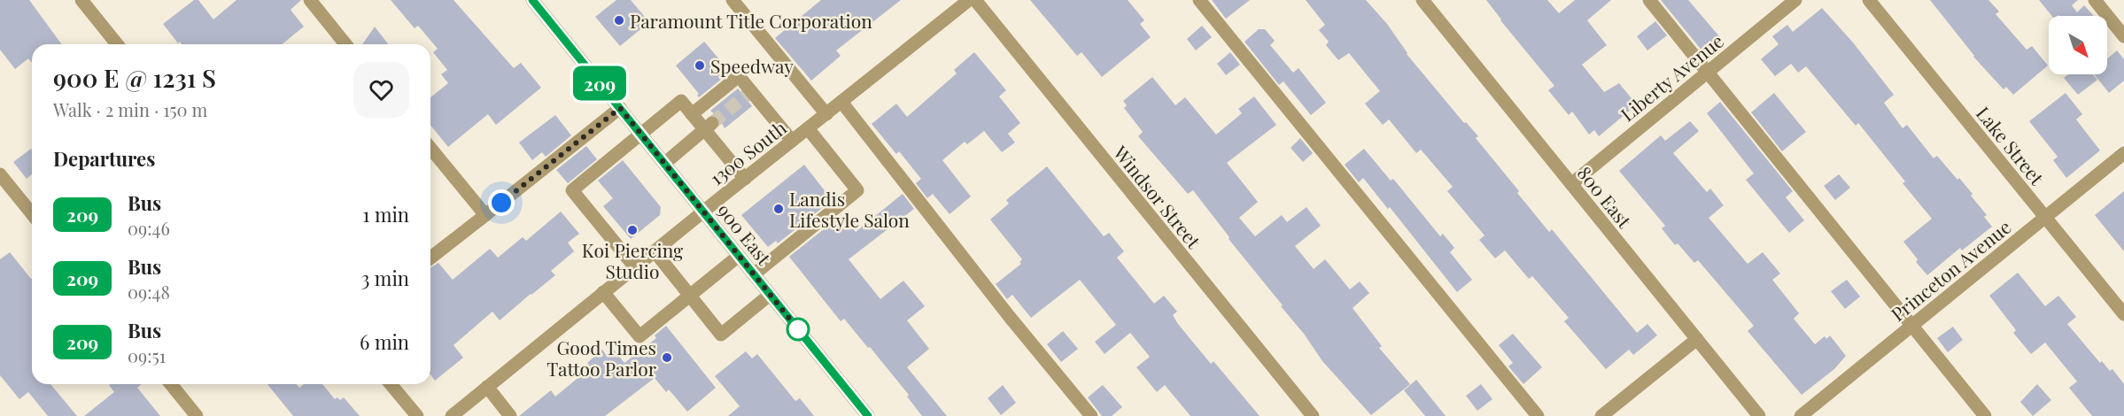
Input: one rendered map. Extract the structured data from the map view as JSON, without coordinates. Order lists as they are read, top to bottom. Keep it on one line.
{"streets":{"street":["Liberty Avenue","Lake Street","1300 South","Windsor Street","800 East","900 East","Princeton Avenue"]},"crossings":[["Liberty Avenue","800 East"],["Lake Street","Princeton Avenue"],["1300 South","900 East"]],"places":["Paramount Title Corporation","Speedway","Landis Lifestyle Salon","Koi Piercing Studio","Good Times Tattoo Parlor"],"lines":["bus line 209"],"north":"bottom right","page":{"on_map":"209","heading":[["900 E @ 1231 S","Walk · 2 min · 150 m"],"Departures"],"list":[{"mark":"209","name":"Bus","note":"09:46","value":"1 min"},{"mark":"209","name":"Bus","note":"09:48","value":"3 min"},{"mark":"209","name":"Bus","note":"09:51","value":"6 min"}]}}
